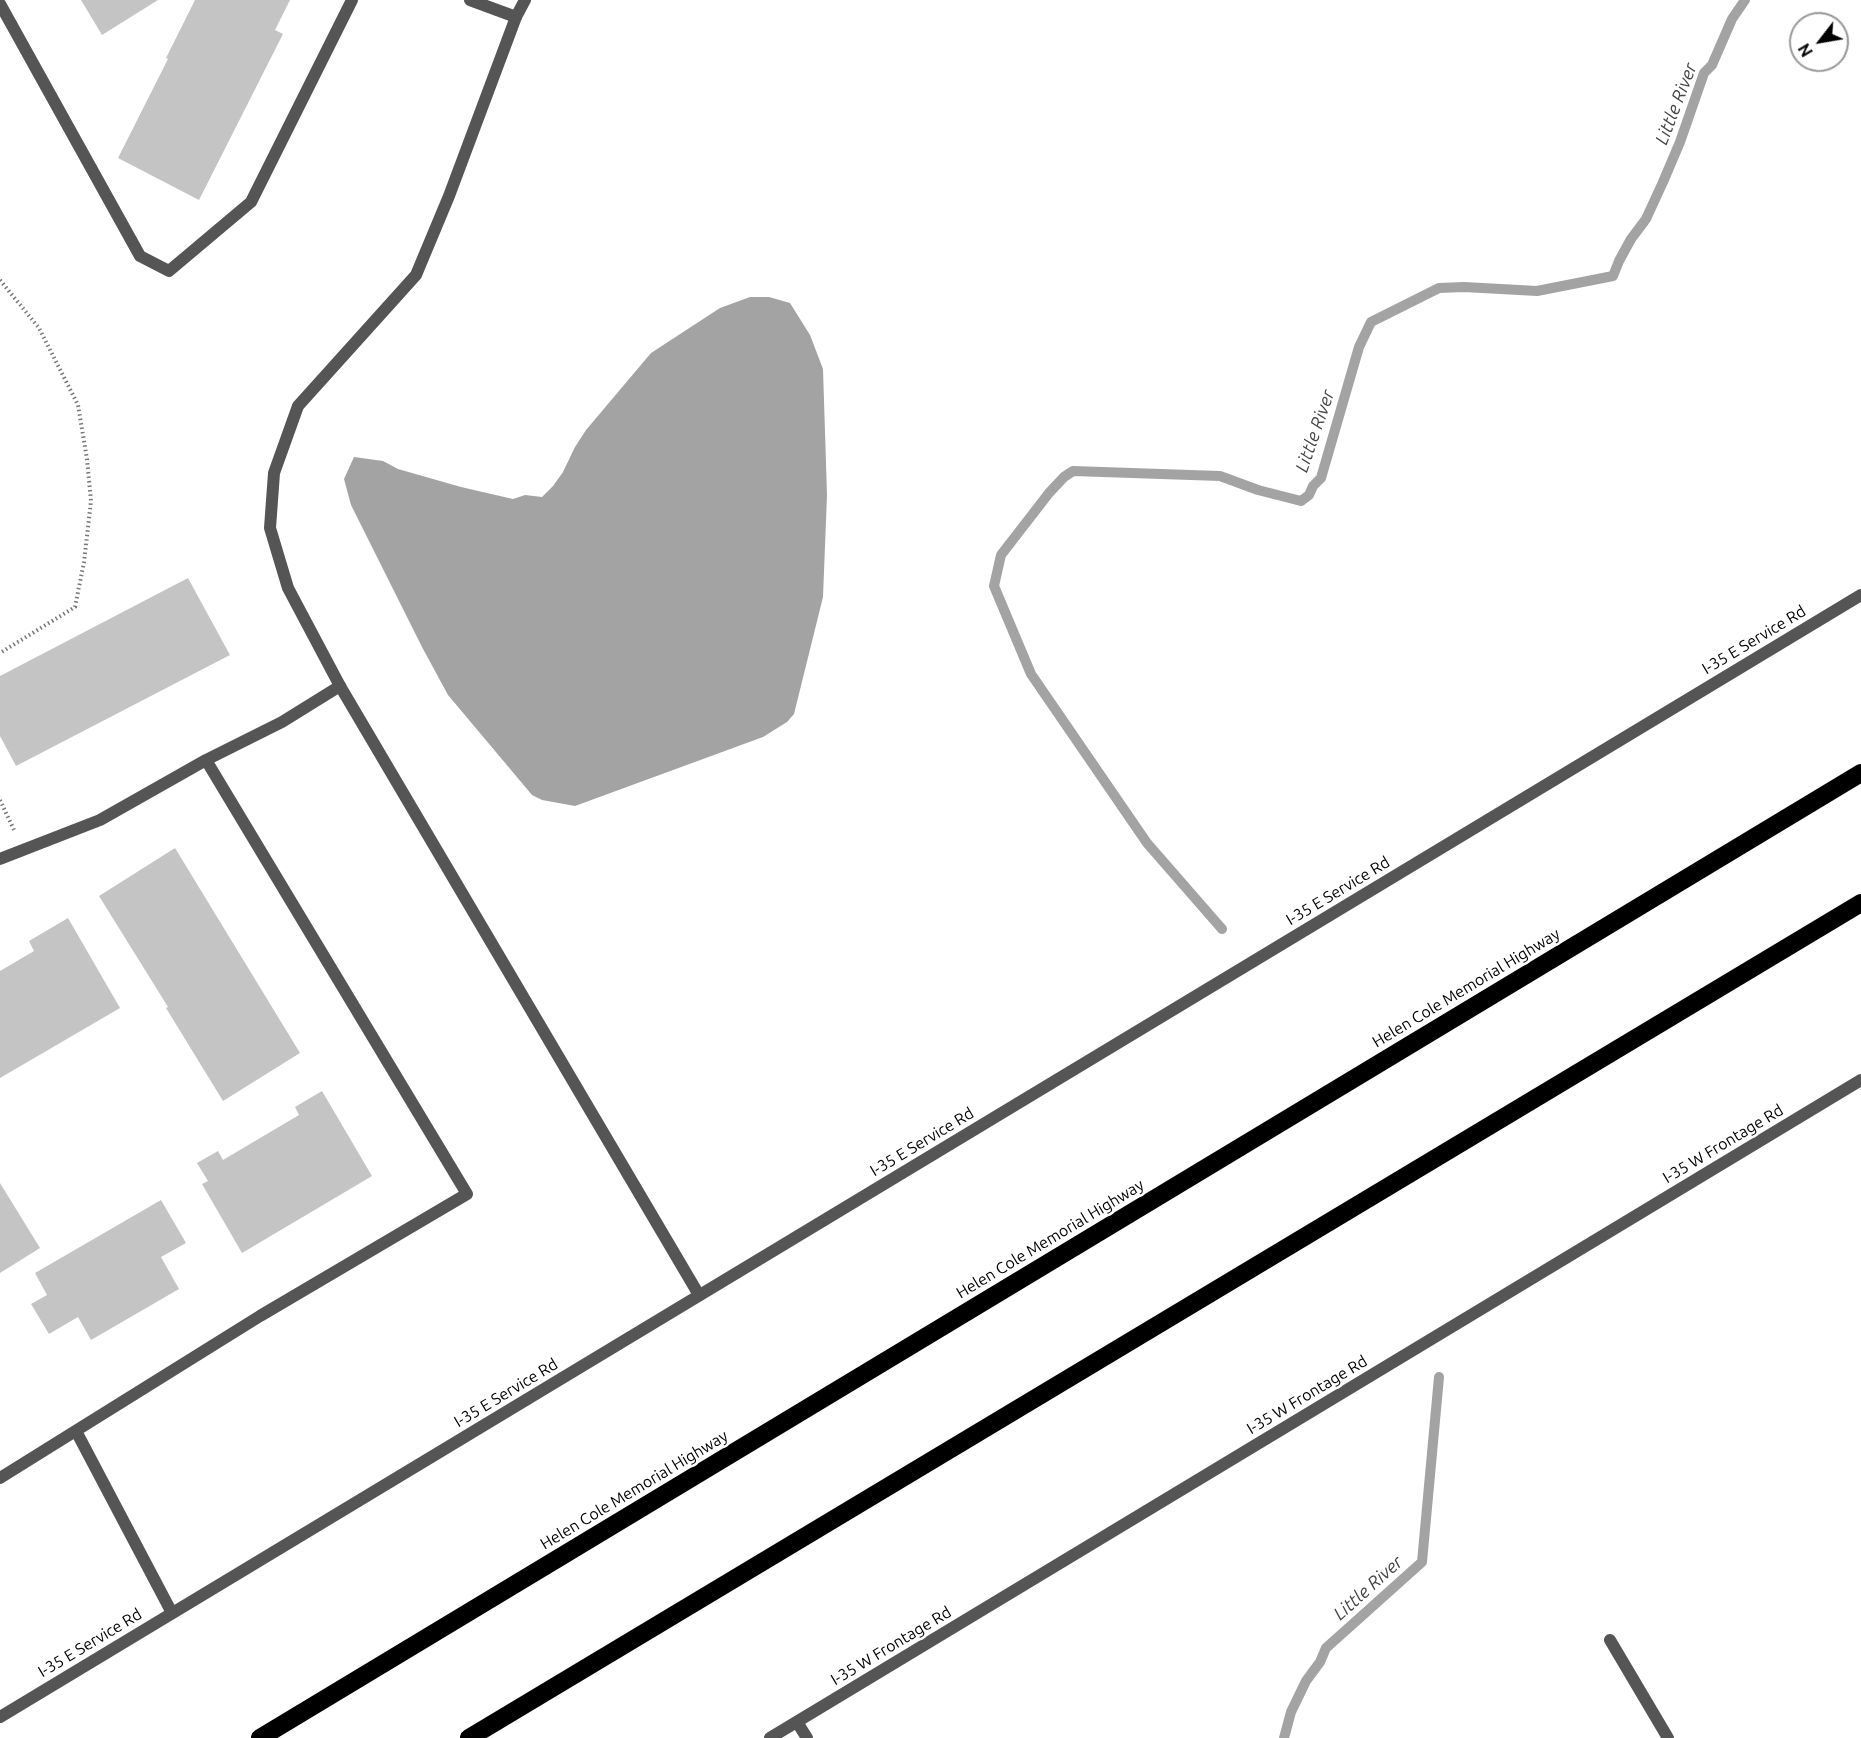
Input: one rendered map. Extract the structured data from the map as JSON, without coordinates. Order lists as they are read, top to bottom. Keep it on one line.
{"streets":{"highway":["Helen Cole Memorial Highway"],"street":["I-35 E Service Rd","I-35 W Frontage Rd"]},"water":["Little River"],"north":"bottom left"}
